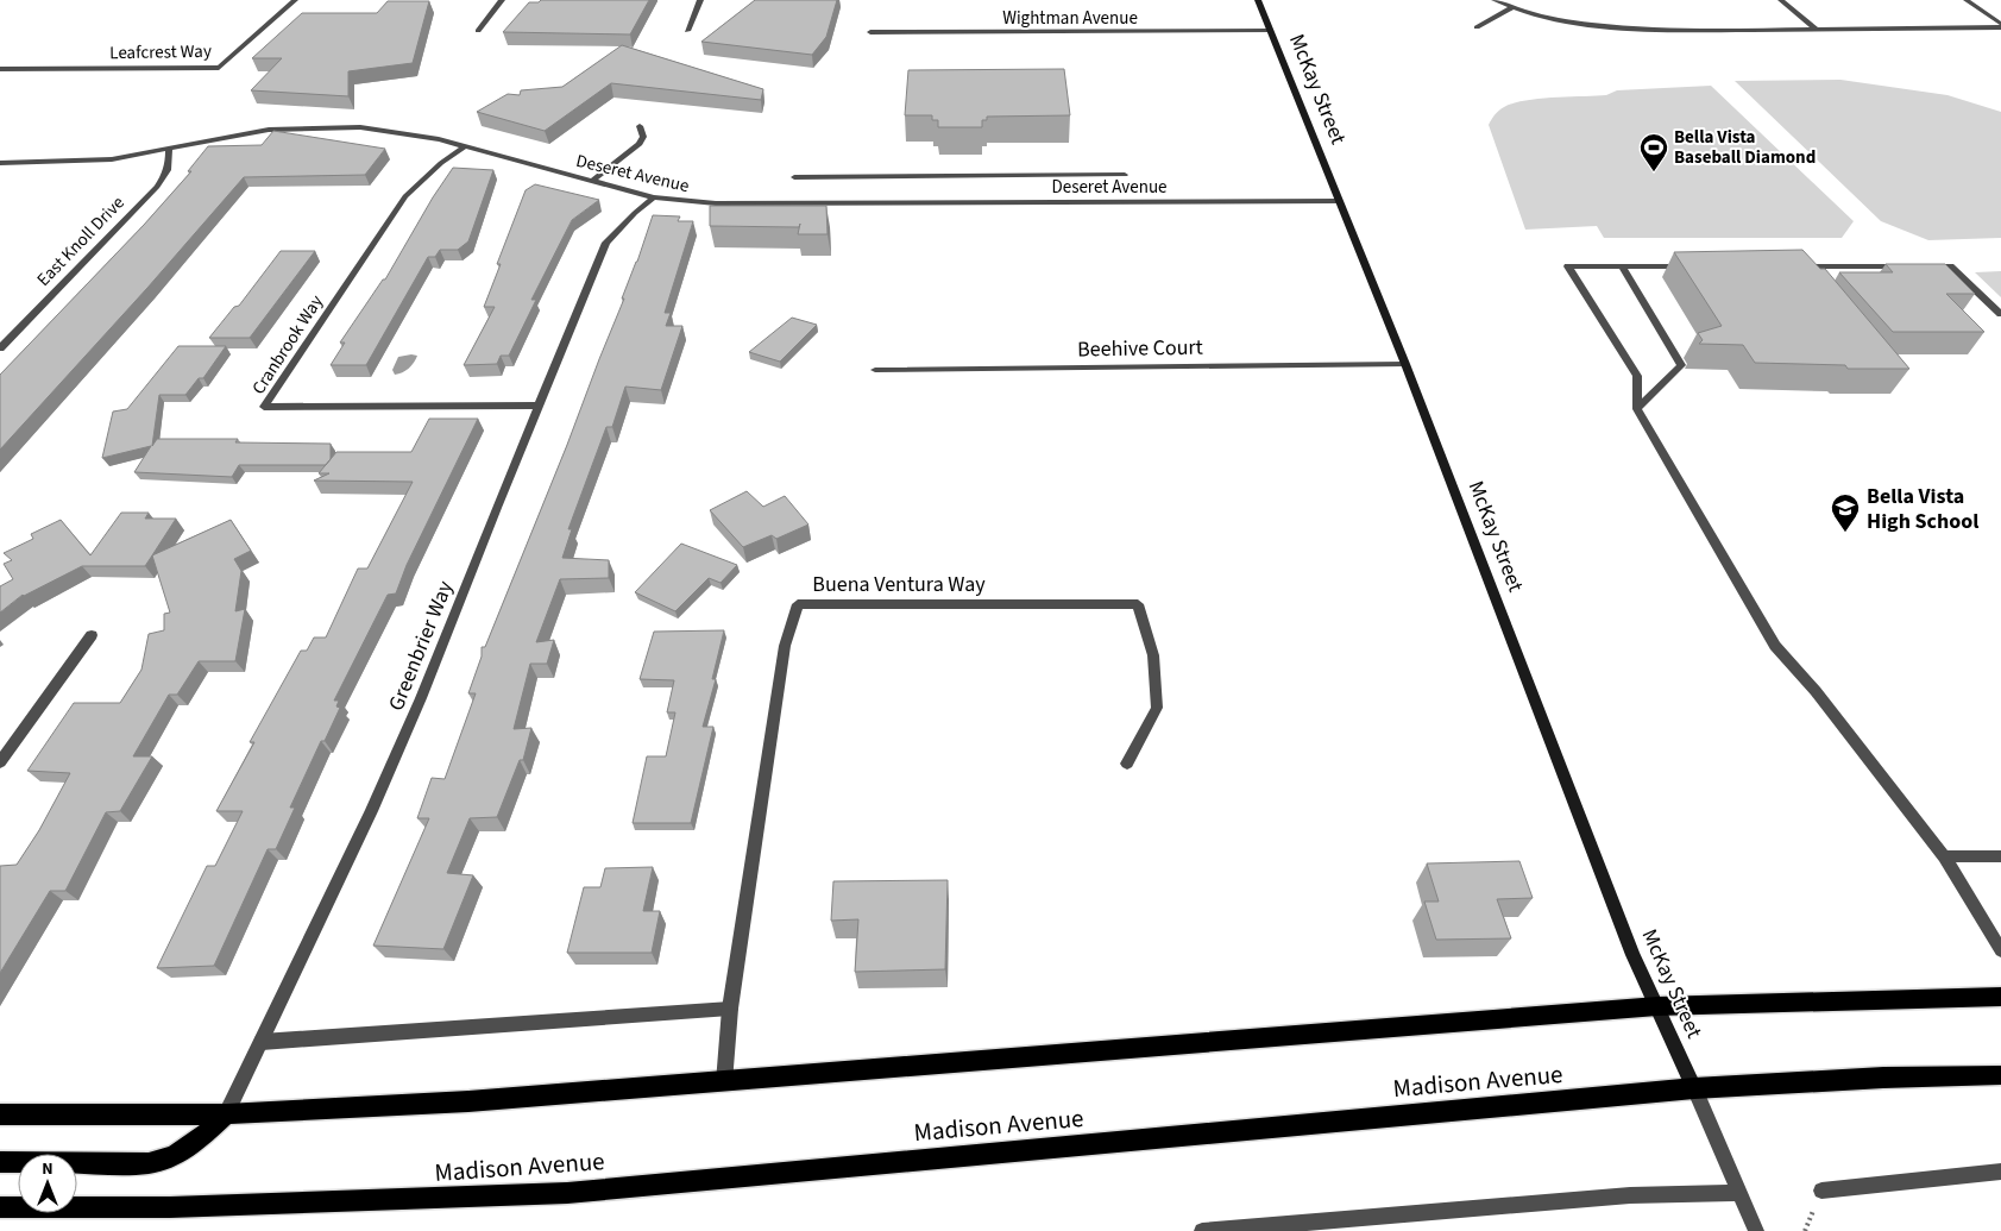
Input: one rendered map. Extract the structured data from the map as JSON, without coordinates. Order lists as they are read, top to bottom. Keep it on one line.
{"streets":{"main road":["Madison Avenue"],"street":["Wightman Avenue","Leafcrest Way","McKay Street","Deseret Avenue","East Knoll Drive","Cranbrook Way","Beehive Court","Buena Ventura Way","Greenbrier Way"]},"crossings":[["Wightman Avenue","McKay Street"],["McKay Street","Deseret Avenue"],["McKay Street","Beehive Court"],["McKay Street","Madison Avenue"],["Deseret Avenue","East Knoll Drive"],["Deseret Avenue","Cranbrook Way"],["Deseret Avenue","Greenbrier Way"],["Cranbrook Way","Greenbrier Way"]],"places":{"sports":["Bella Vista Baseball Diamond"],"school or university":["Bella Vista High School"]},"north":"top"}
